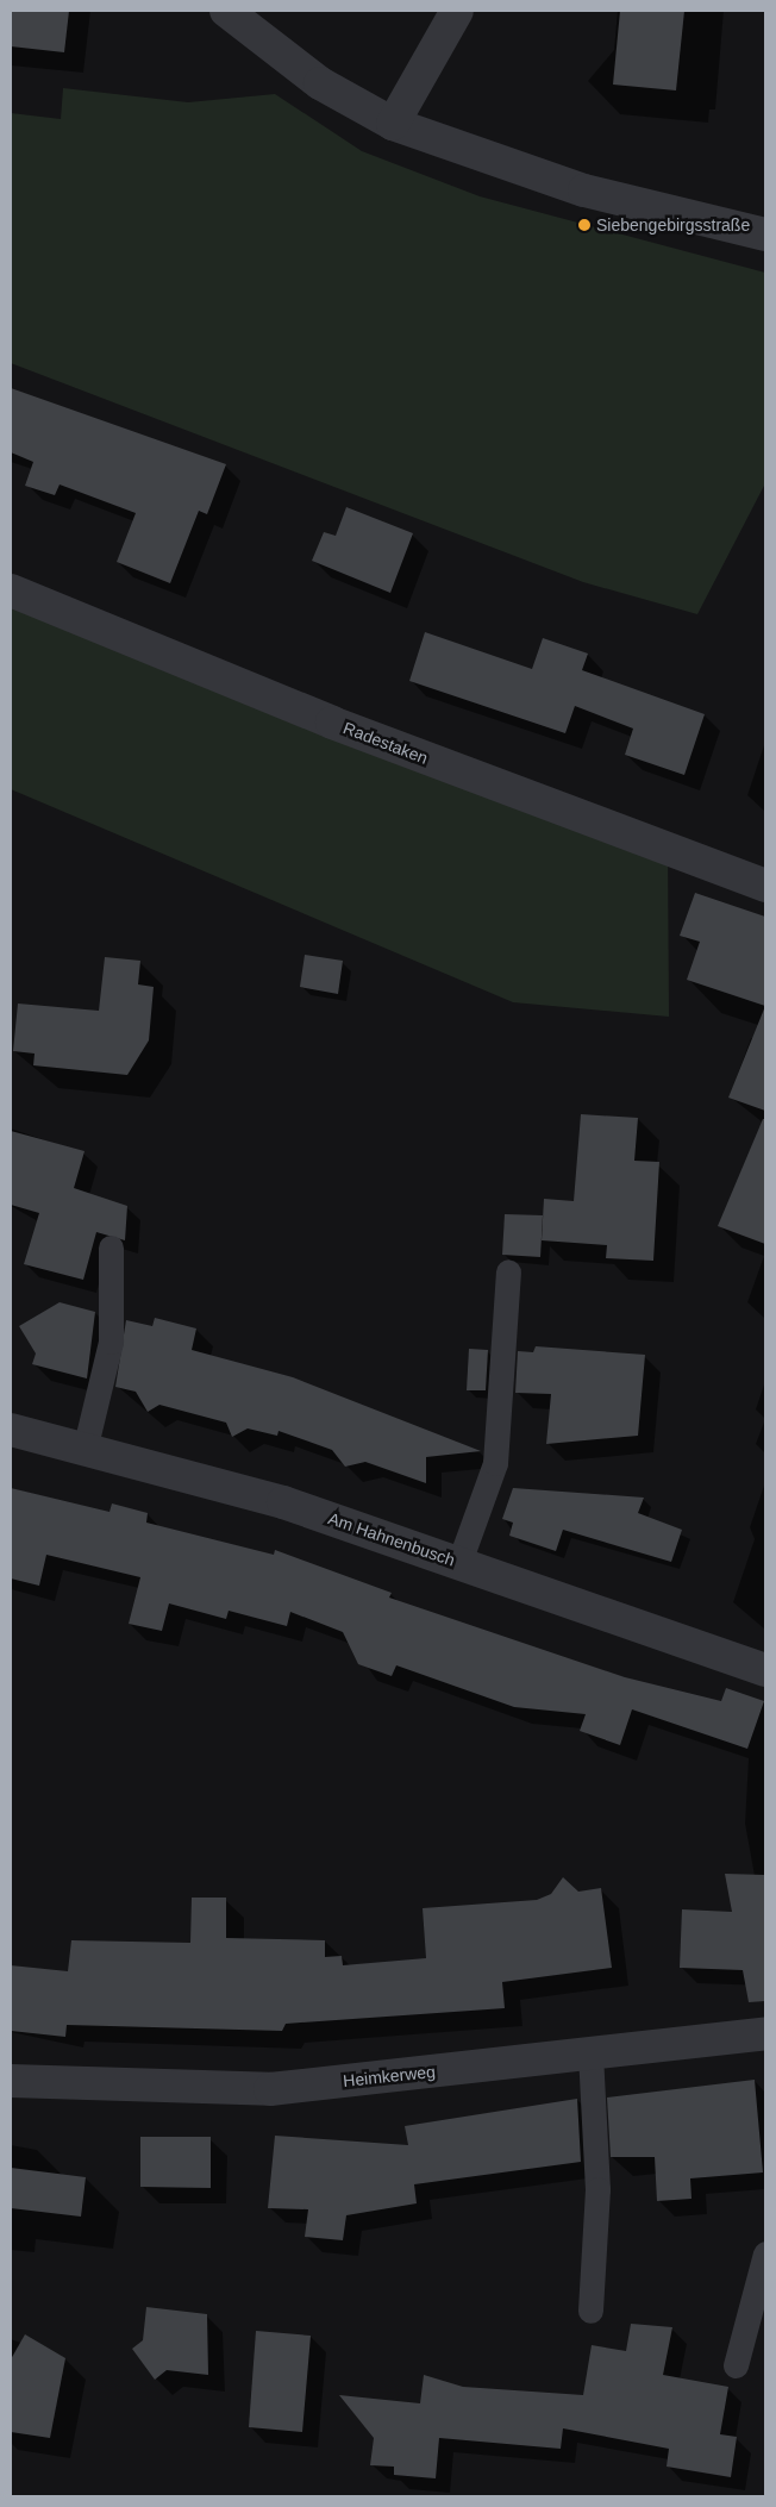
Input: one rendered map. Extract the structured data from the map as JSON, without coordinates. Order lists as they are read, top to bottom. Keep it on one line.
{"streets":{"street":["Radestaken","Am Hahnenbusch","Heimkerweg"]},"places":["Siebengebirgsstraße"]}
